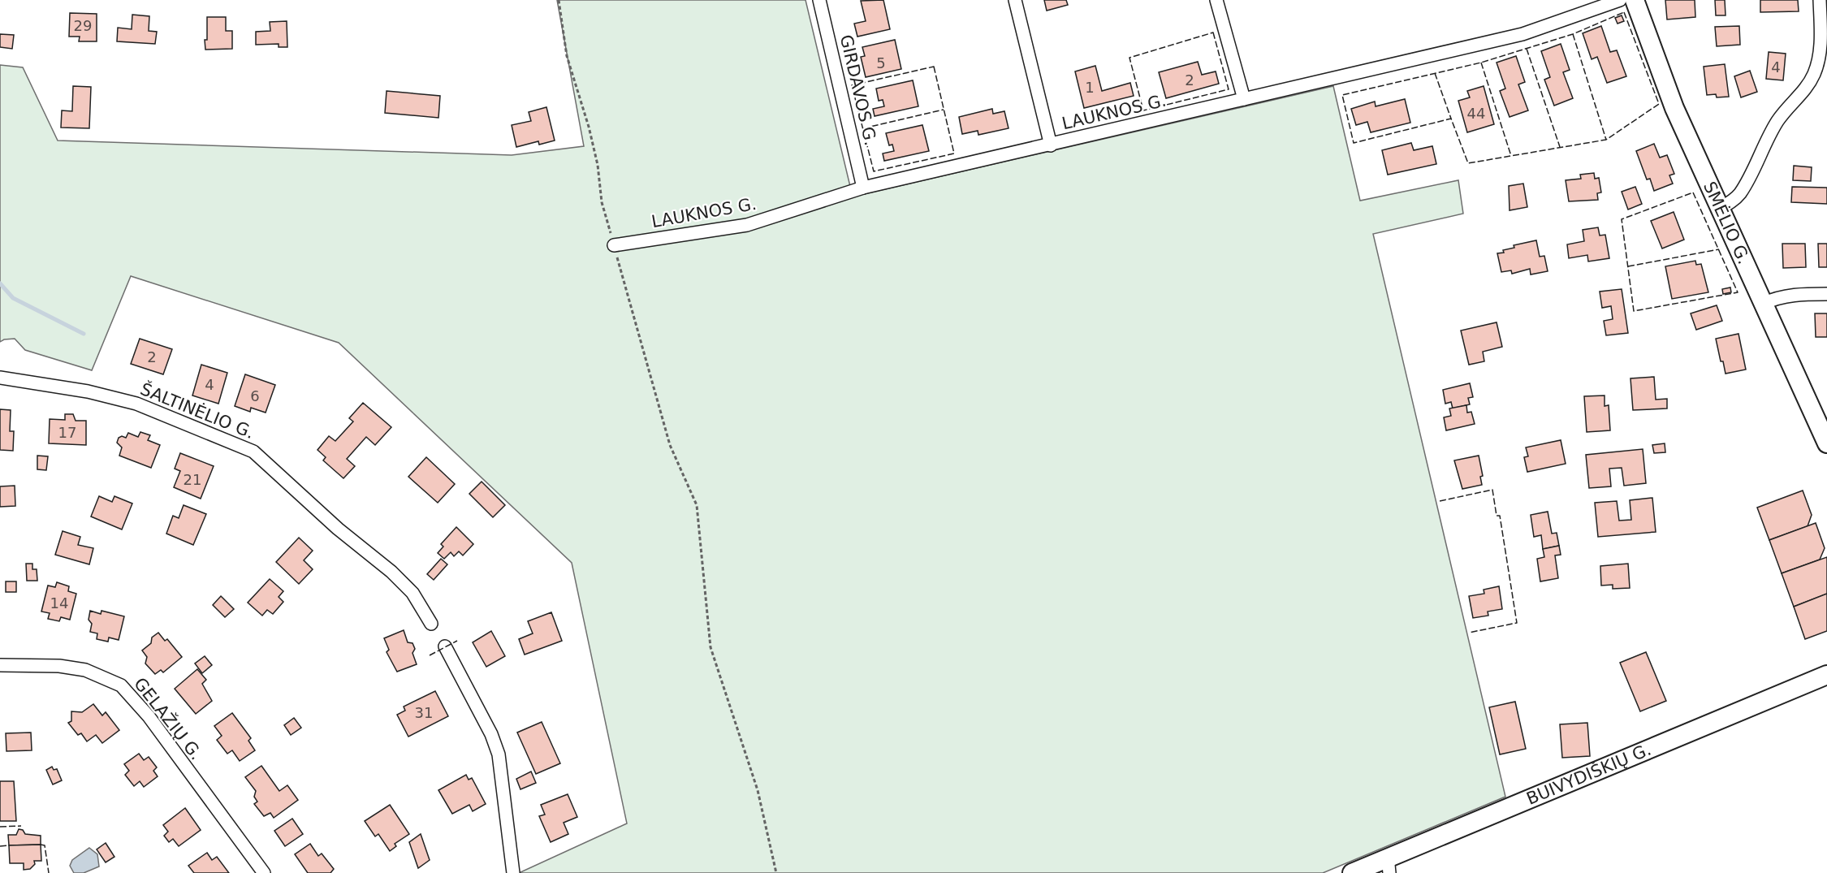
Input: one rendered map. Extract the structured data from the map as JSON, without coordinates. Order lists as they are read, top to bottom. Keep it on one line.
{"streets":{"main road":["SMĖLIO G.","BUIVYDIŠKIŲ G."],"street":["GIRDAVOS G.","LAUKNOS G.","ŠALTINĖLIO G.","GELAŽIŲ G."]},"crossings":[["GIRDAVOS G.","LAUKNOS G."]],"house_numbers":["29","5","4","2","1","44","2","4","6","17","21","14","31"]}
